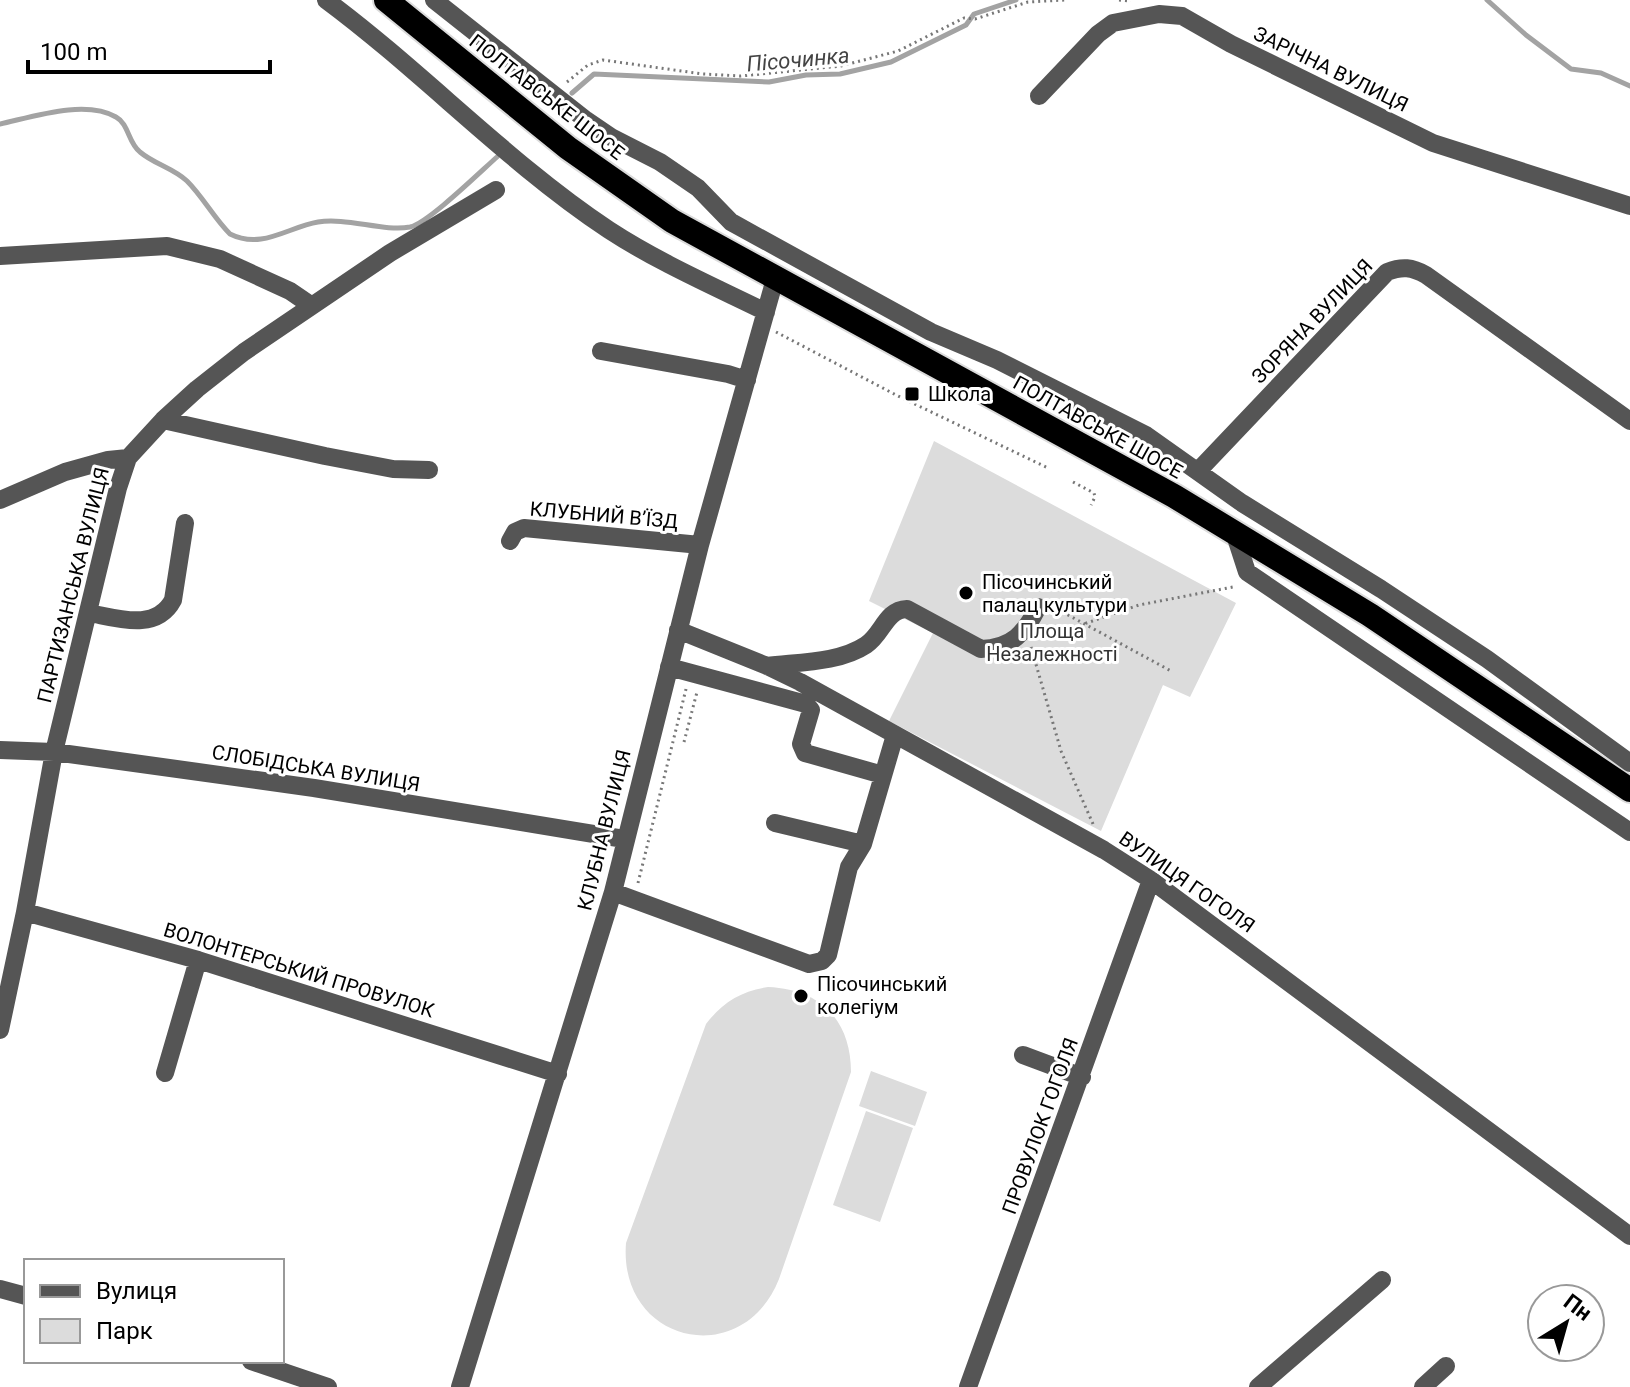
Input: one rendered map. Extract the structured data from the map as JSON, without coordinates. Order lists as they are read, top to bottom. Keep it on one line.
{"streets":{"highway":["ПОЛТАВСЬКЕ ШОСЕ"],"street":["ЗАРІЧНА ВУЛИЦЯ","ЗОРЯНА ВУЛИЦЯ","КЛУБНИЙ В’ЇЗД","ПАРТИЗАНСЬКА ВУЛИЦЯ","СЛОБІДСЬКА ВУЛИЦЯ","КЛУБНА ВУЛИЦЯ","ВУЛИЦЯ ГОГОЛЯ","ВОЛОНТЕРСЬКИЙ ПРОВУЛОК","ПРОВУЛОК ГОГОЛЯ"]},"crossings":[["ПОЛТАВСЬКЕ ШОСЕ","КЛУБНА ВУЛИЦЯ"],["КЛУБНИЙ В’ЇЗД","КЛУБНА ВУЛИЦЯ"],["ПАРТИЗАНСЬКА ВУЛИЦЯ","СЛОБІДСЬКА ВУЛИЦЯ"],["ПАРТИЗАНСЬКА ВУЛИЦЯ","ВОЛОНТЕРСЬКИЙ ПРОВУЛОК"],["СЛОБІДСЬКА ВУЛИЦЯ","КЛУБНА ВУЛИЦЯ"],["КЛУБНА ВУЛИЦЯ","ВУЛИЦЯ ГОГОЛЯ"],["КЛУБНА ВУЛИЦЯ","ВОЛОНТЕРСЬКИЙ ПРОВУЛОК"],["ВУЛИЦЯ ГОГОЛЯ","ПРОВУЛОК ГОГОЛЯ"]],"water":["Пісочинка"],"parks":["Площа Незалежності"],"places":{"transit":["Школа"],"other":["Пісочинський палац культури","Пісочинський колегіум"]},"legend":["Вулиця","Парк"],"scale_bar":"100 m","north":"top right"}
